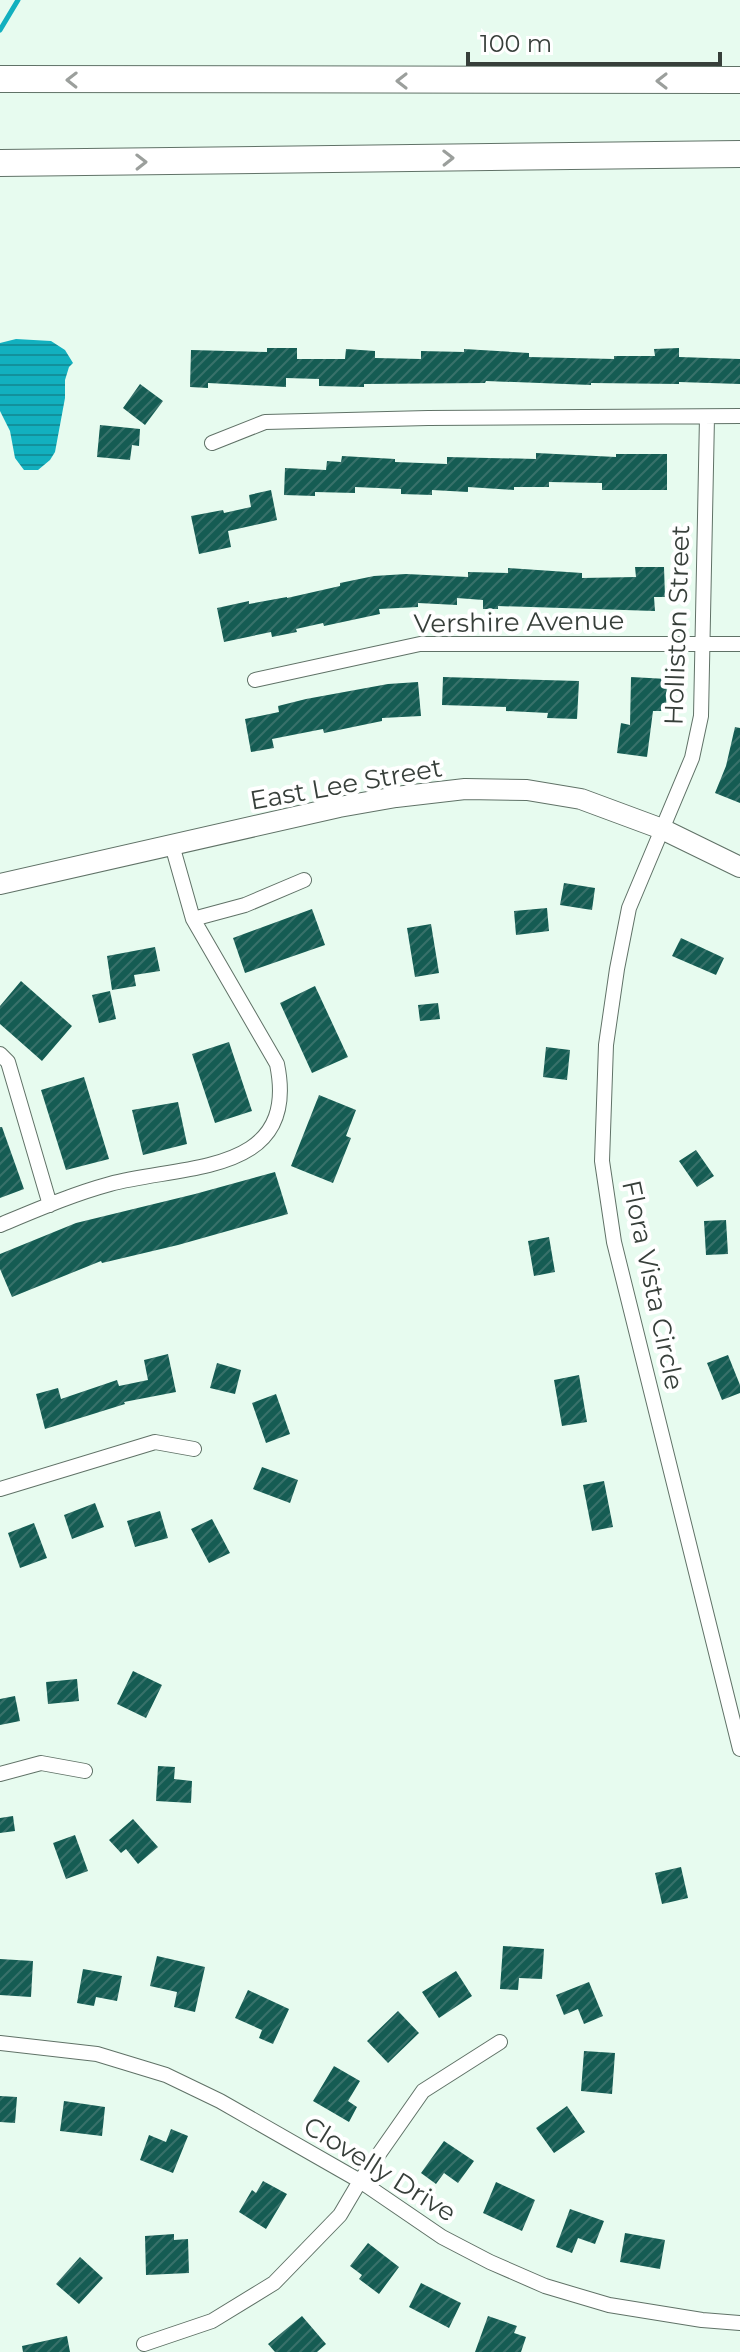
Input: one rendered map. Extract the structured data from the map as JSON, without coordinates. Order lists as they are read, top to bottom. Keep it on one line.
{"streets":{"street":["Vershire Avenue","Holliston Street","East Lee Street","Flora Vista Circle","Clovelly Drive"]},"crossings":[["Vershire Avenue","Holliston Street"],["Holliston Street","East Lee Street"],["Holliston Street","Flora Vista Circle"],["East Lee Street","Flora Vista Circle"]],"scale_bar":"100 m"}
